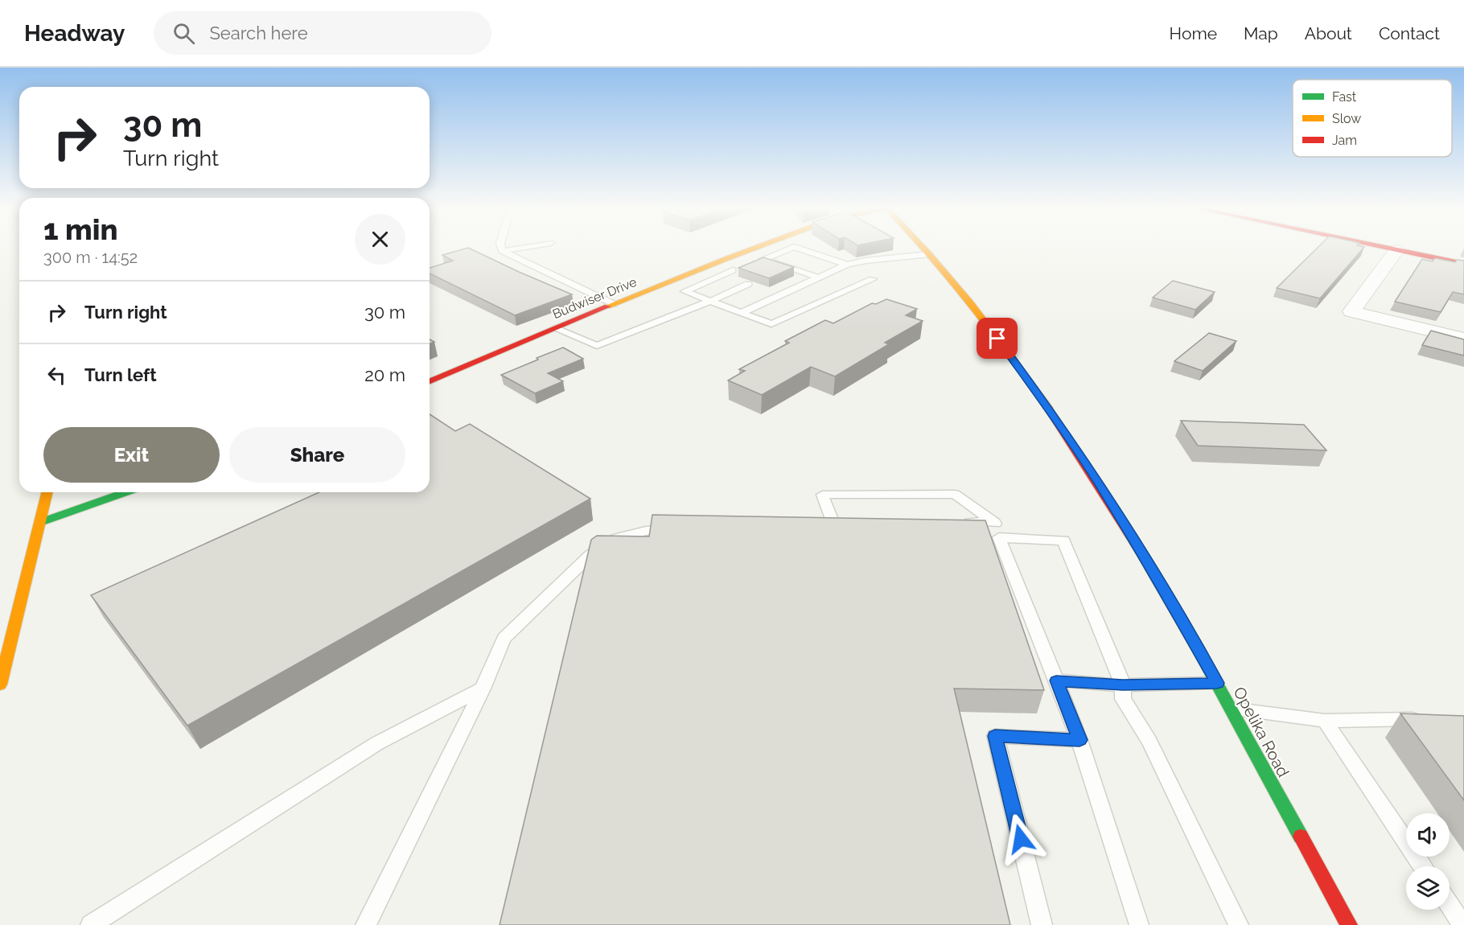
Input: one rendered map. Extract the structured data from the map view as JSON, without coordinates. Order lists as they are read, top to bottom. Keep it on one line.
{"streets":{"street":["Budwiser Drive","Opelika Road"]},"legend":["Fast","Slow","Jam"],"page":{"header":"Headway","search":"Search here","nav":["Home","Map","About","Contact"],"turn":["30 m","Turn right"],"heading":["1 min","300 m · 14:52"],"list":[{"name":"Turn right","value":"30 m"},{"name":"Turn left","value":"20 m"}],"buttons":["Exit","Share"]}}
